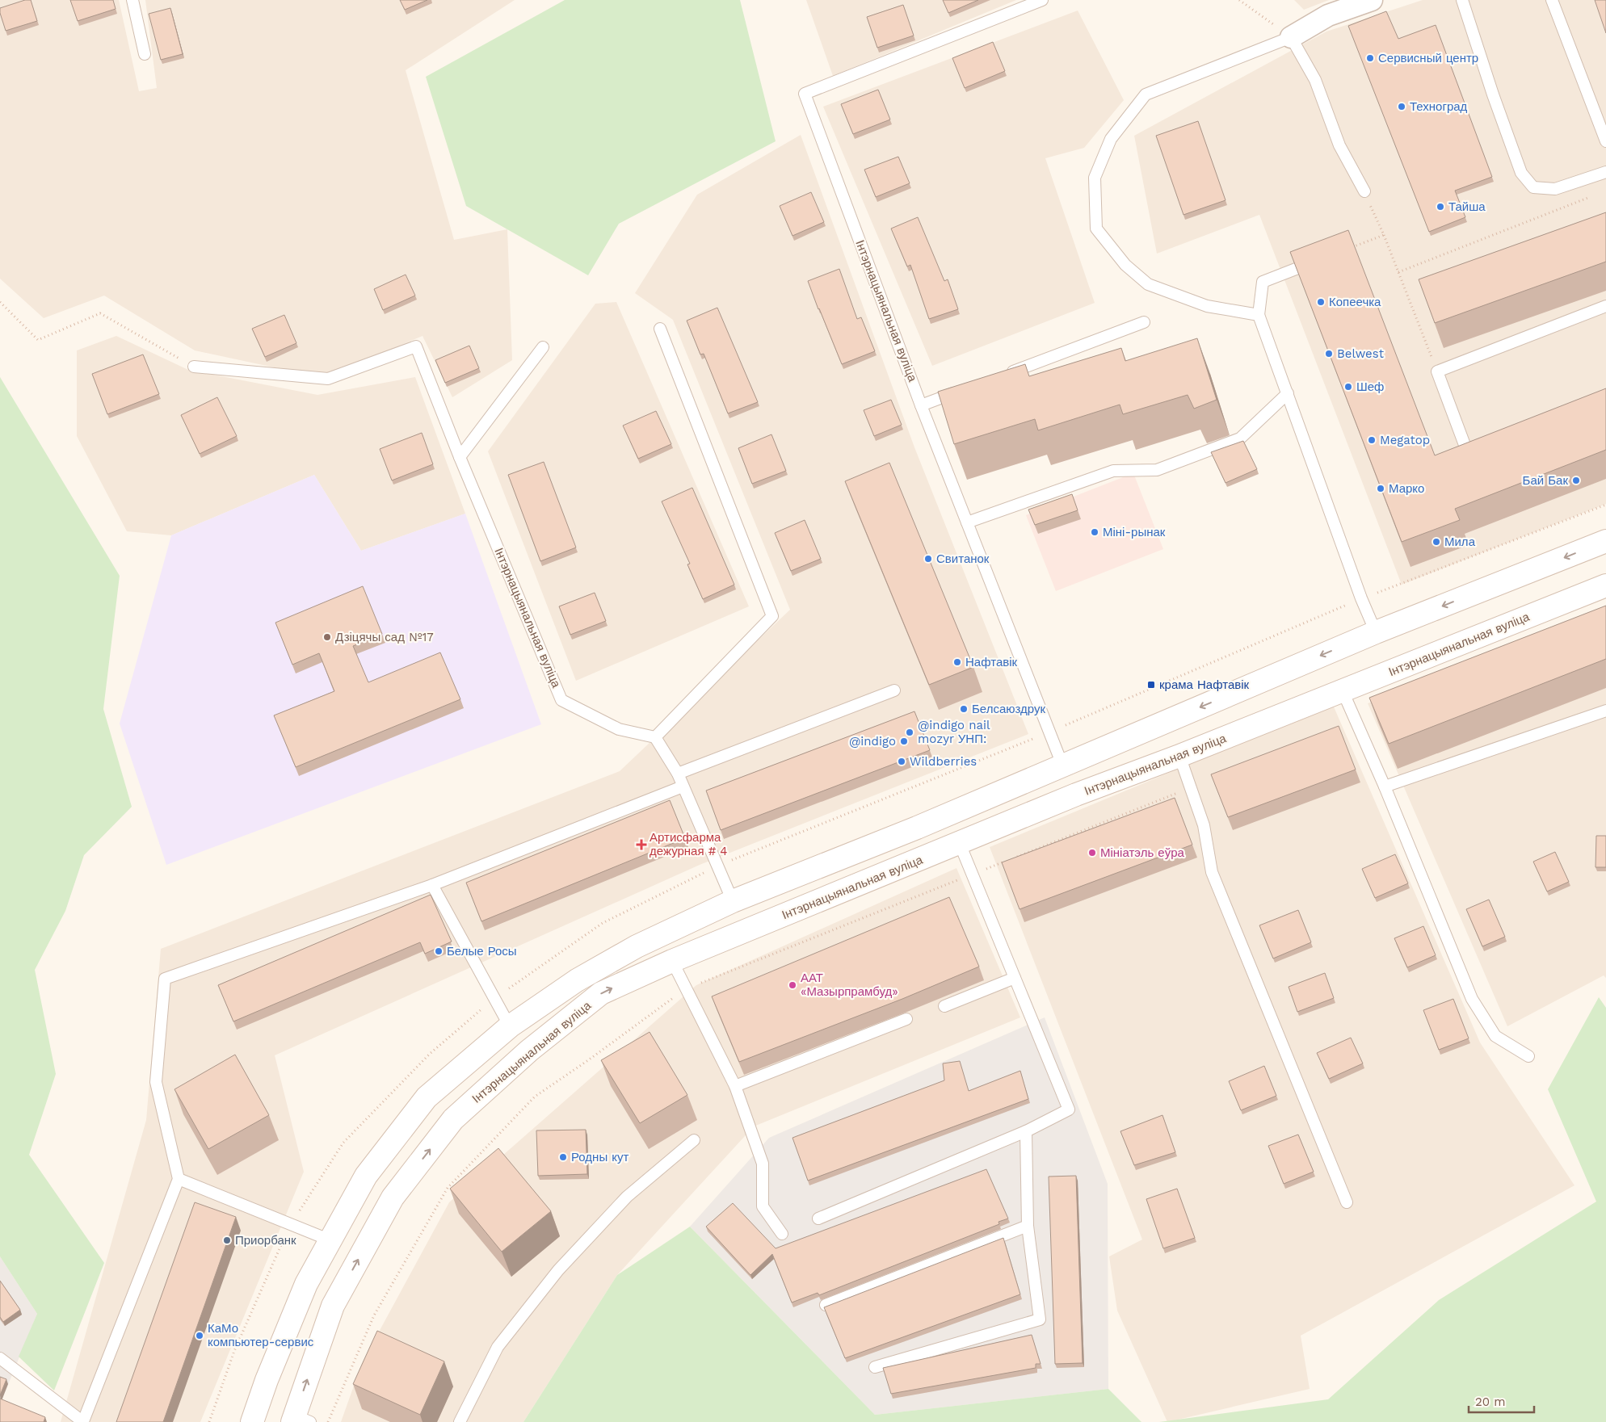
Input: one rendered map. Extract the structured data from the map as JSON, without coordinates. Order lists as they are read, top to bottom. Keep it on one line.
{"streets":{"main road":["Інтэрнацыянальная вуліца"]},"places":{"other":["Сервисный центр","Техноград","Тайша","Копеечка","Belwest","Шеф","Megatop","Бай Бак","Марко","Міні-рынак","Мила","Свитанок","Дзіцячы сад №17","Нафтавік","Белсаюздрук","@indigo nail mozyr УНП:","@indigo","Wildberries","Мініатэль еўра","Белые Росы","ААТ «Мазырпрамбуд»","Родны кут","Приорбанк","КаМо компьютер-сервис"],"transit":["крама Нафтавік"],"health":["Артисфарма дежурная # 4"]},"scale_bar":"20 m"}
